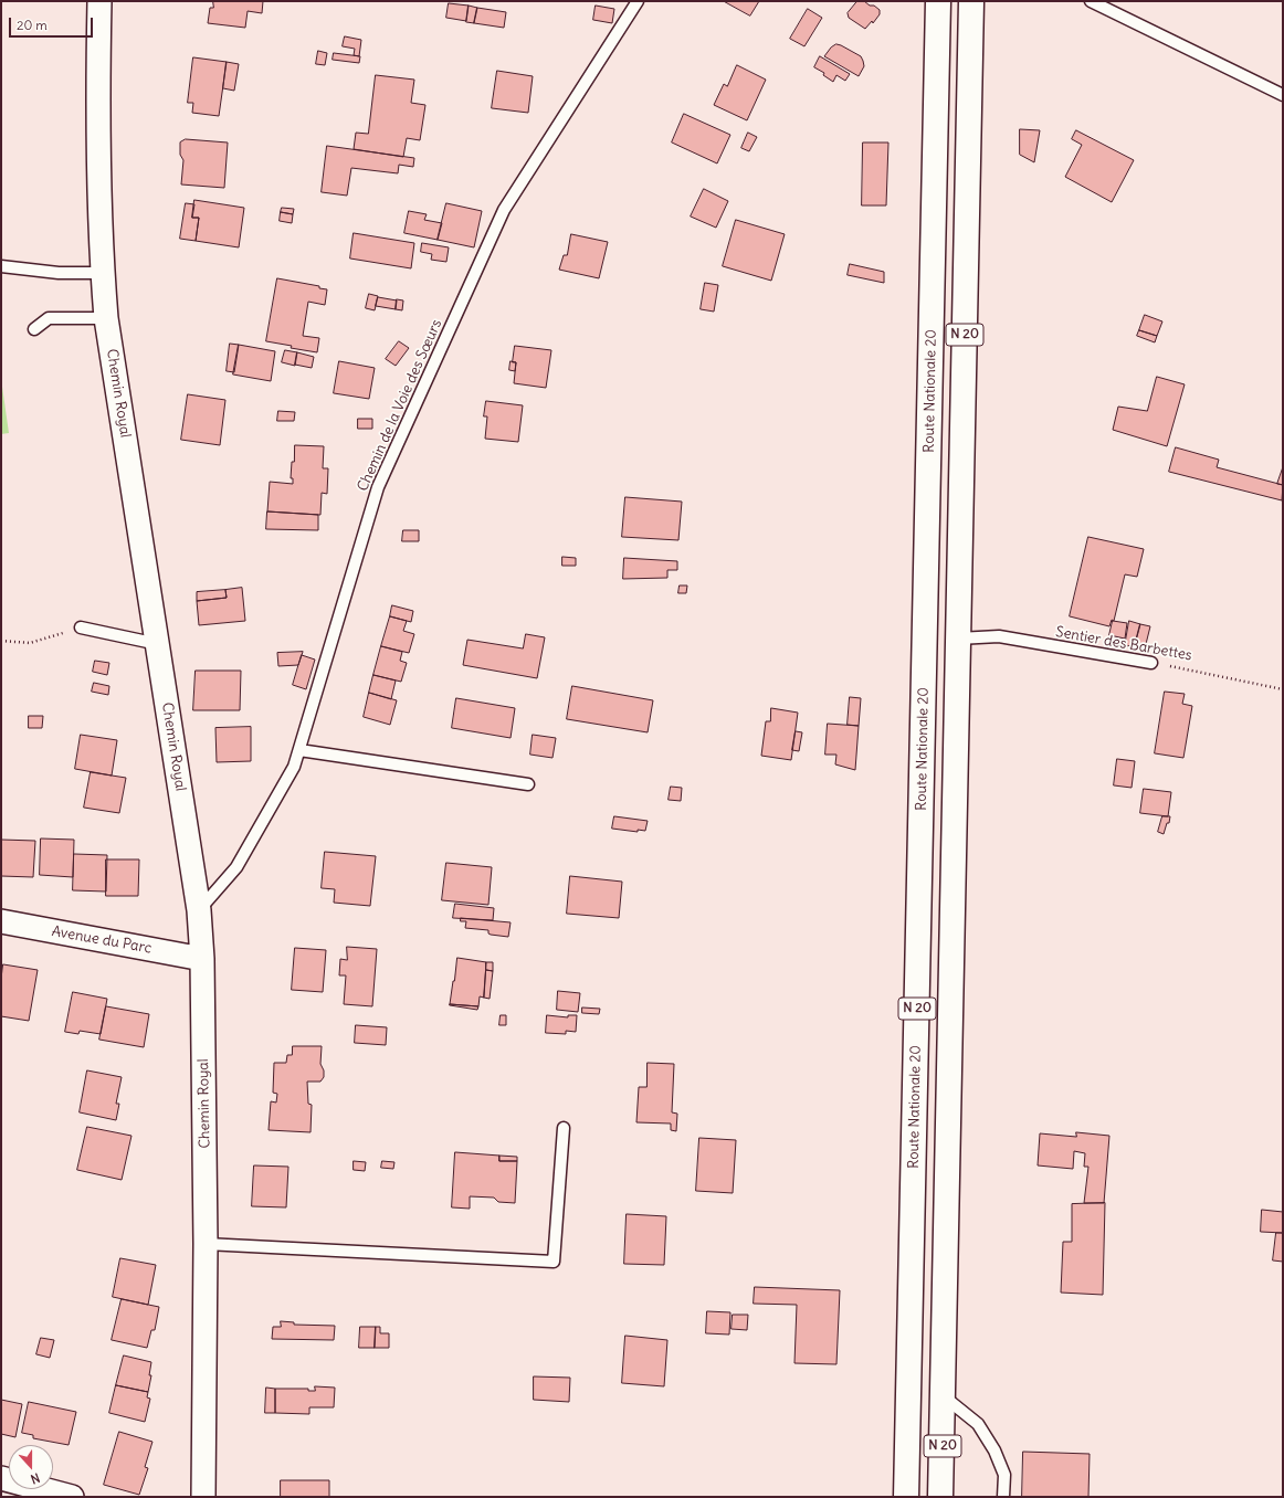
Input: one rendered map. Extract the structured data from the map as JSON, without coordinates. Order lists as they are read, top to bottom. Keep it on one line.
{"streets":{"main road":["N 20","Route Nationale 20"],"street":["Chemin Royal","Avenue du Parc"],"lane":["Chemin de la Voie des Sœurs","Sentier des Barbettes"]},"crossings":[["N 20","Sentier des Barbettes"],["Chemin Royal","Chemin de la Voie des Sœurs"],["Chemin Royal","Avenue du Parc"]],"scale_bar":"20 m","north":"bottom"}
